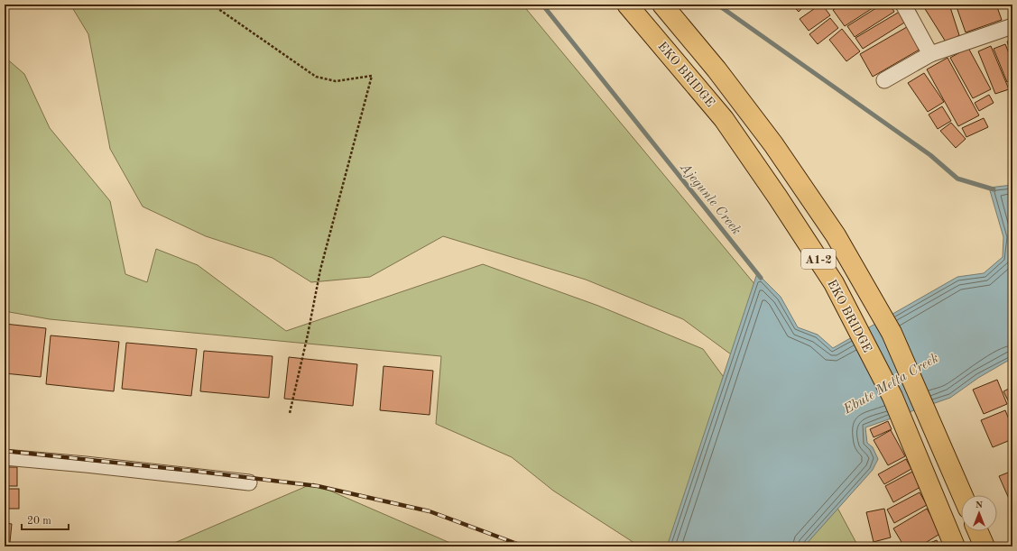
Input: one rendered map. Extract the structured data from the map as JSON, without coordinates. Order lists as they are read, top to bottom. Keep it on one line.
{"streets":{"highway":["EKO BRIDGE","A1-2"]},"water":["Ajegunle Creek","Ebute Metta Creek"],"scale_bar":"20 m","north":"top"}
